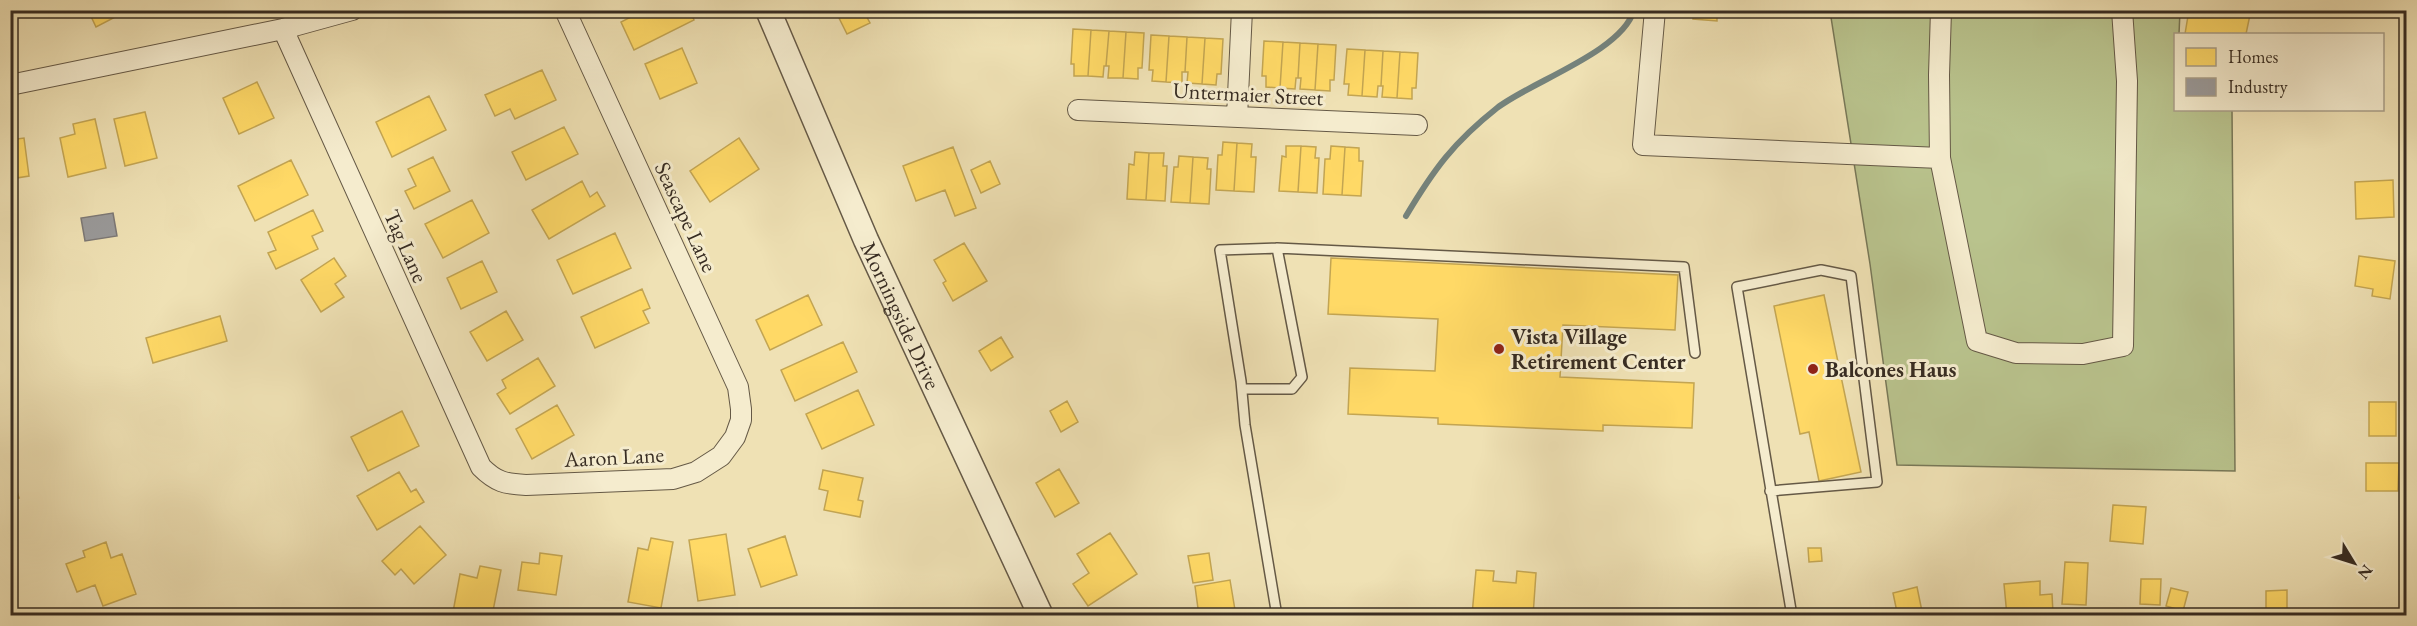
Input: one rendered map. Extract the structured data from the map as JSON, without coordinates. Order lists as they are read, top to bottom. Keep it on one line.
{"streets":{"street":["Untermaier Street","Seascape Lane","Tag Lane","Morningside Drive","Aaron Lane"]},"crossings":[["Seascape Lane","Aaron Lane"],["Tag Lane","Aaron Lane"]],"places":["Vista Village Retirement Center","Balcones Haus"],"legend":["Homes","Industry"],"north":"bottom right"}
